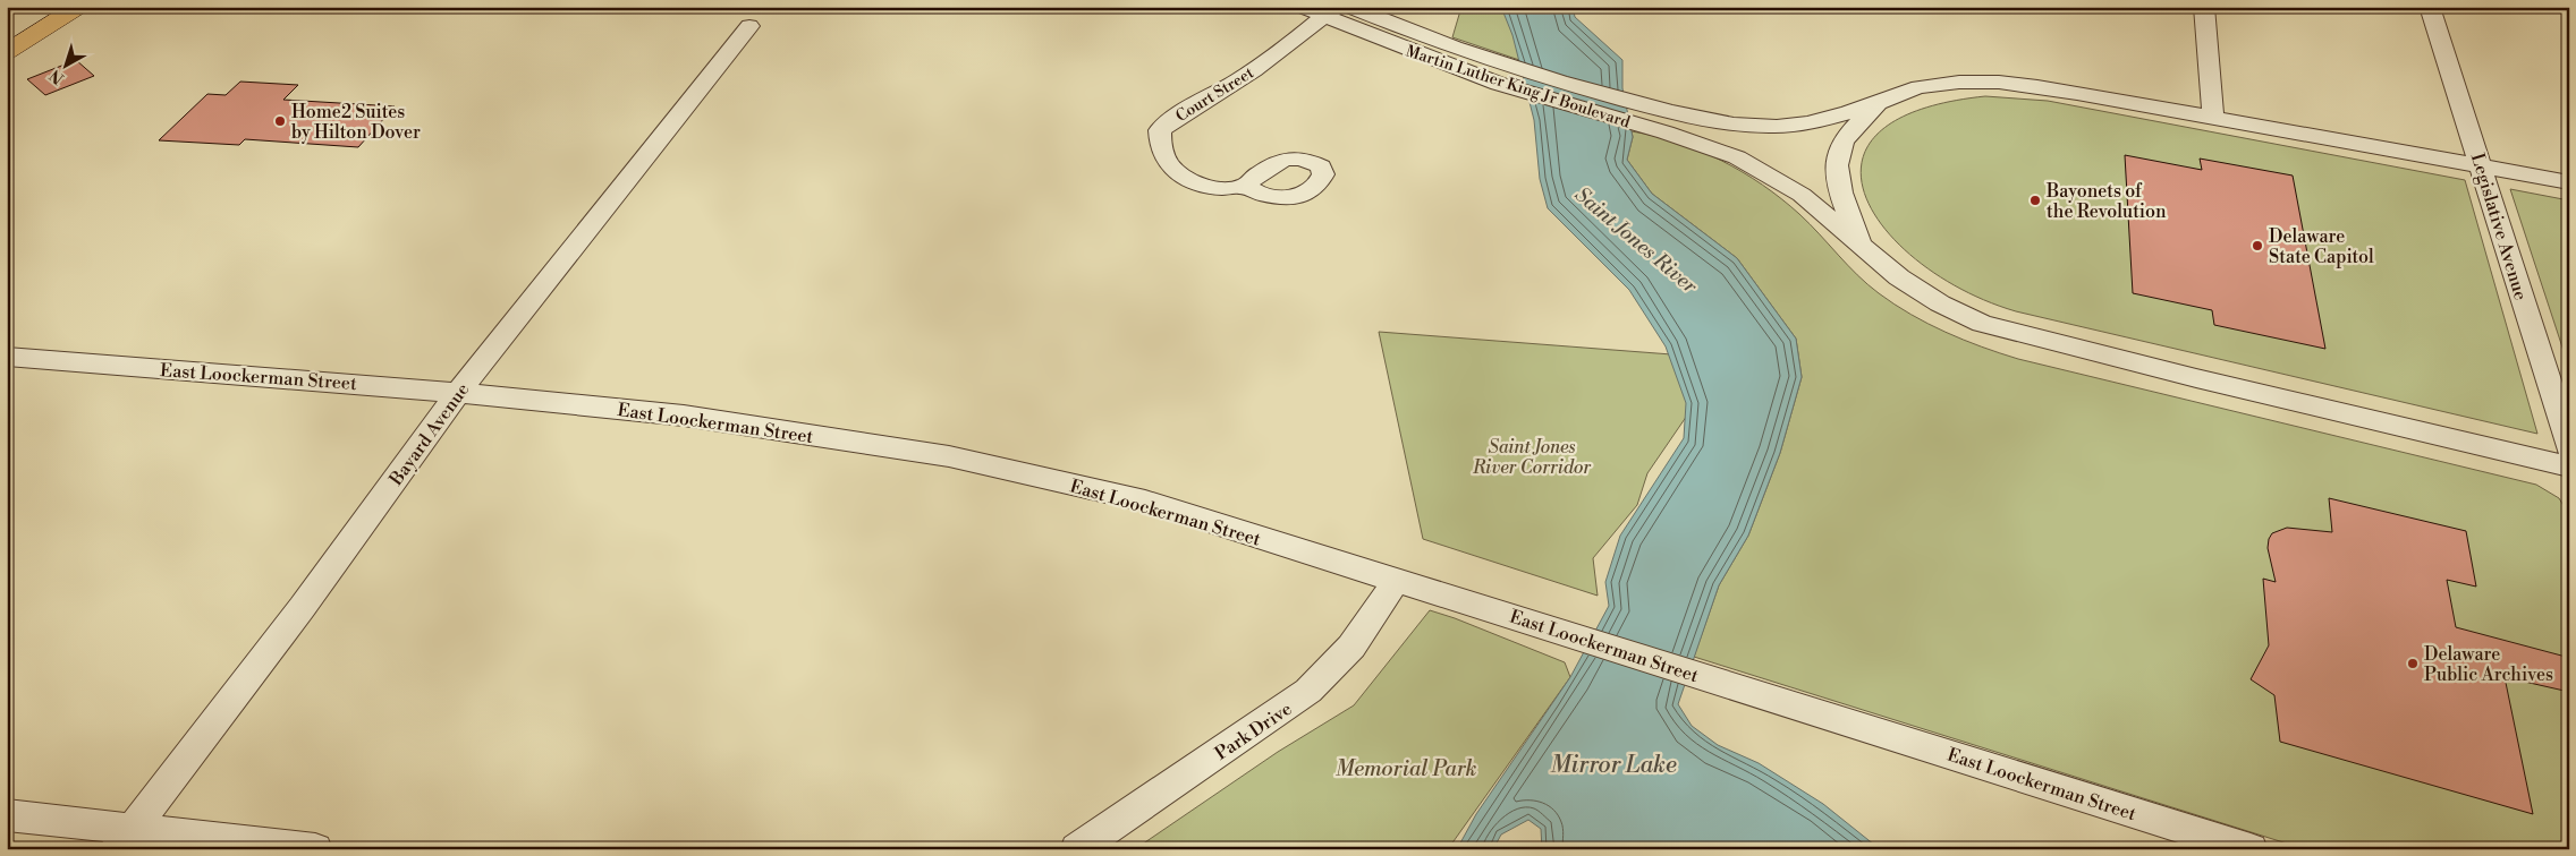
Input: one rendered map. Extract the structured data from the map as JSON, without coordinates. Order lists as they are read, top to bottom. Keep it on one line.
{"streets":{"street":["Martin Luther King Jr Boulevard","Court Street","Legislative Avenue","East Loockerman Street","Bayard Avenue","Park Drive"]},"crossings":[["Martin Luther King Jr Boulevard","Court Street"],["Martin Luther King Jr Boulevard","Legislative Avenue"],["East Loockerman Street","Bayard Avenue"],["East Loockerman Street","Park Drive"]],"water":["Saint Jones River","Mirror Lake"],"parks":["Saint Jones River Corridor","Memorial Park"],"places":["Home2 Suites by Hilton Dover","Bayonets of the Revolution","Delaware State Capitol","Delaware Public Archives"],"north":"bottom left"}
